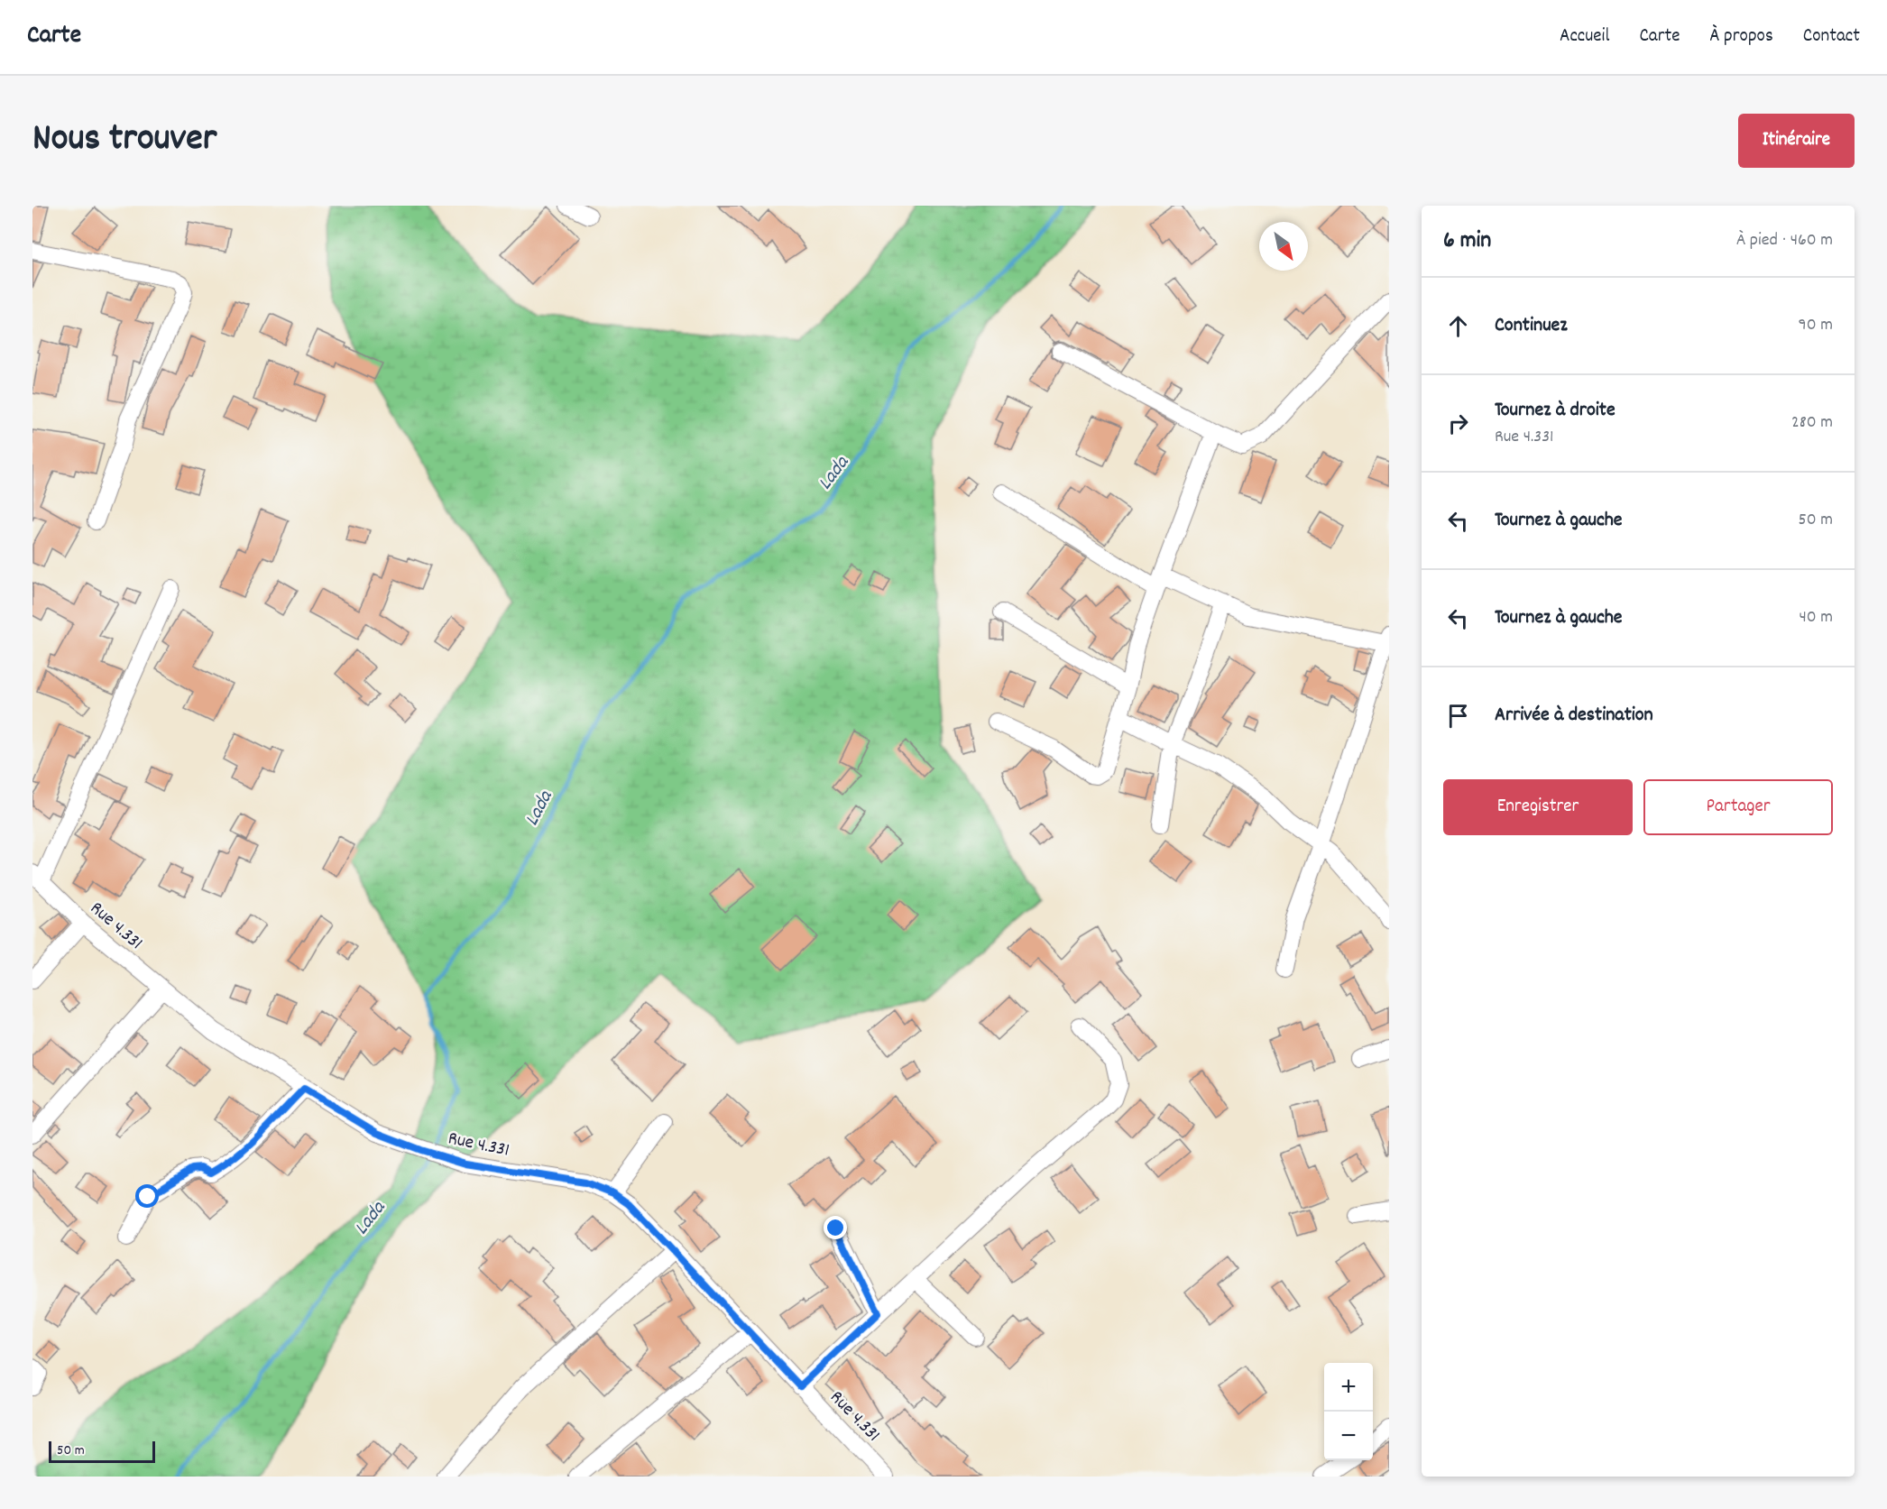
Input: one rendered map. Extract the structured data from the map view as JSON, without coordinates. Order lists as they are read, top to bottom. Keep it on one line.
{"streets":{"street":["Rue 4.331"]},"water":["Lada"],"scale_bar":"50 m","north":"bottom right","page":{"header":"Carte","nav":["Accueil","Carte","À propos","Contact"],"title":"Nous trouver","buttons":["Itinéraire",["Enregistrer","Partager"]],"heading":["6 min","À pied · 460 m"],"list":[["Continuez","90 m"],["Tournez à droite","Rue 4.331","280 m"],["Tournez à gauche","50 m"],["Tournez à gauche","40 m"],"Arrivée à destination"],"map_buttons":["+","−"],"scale":"50 m"}}
